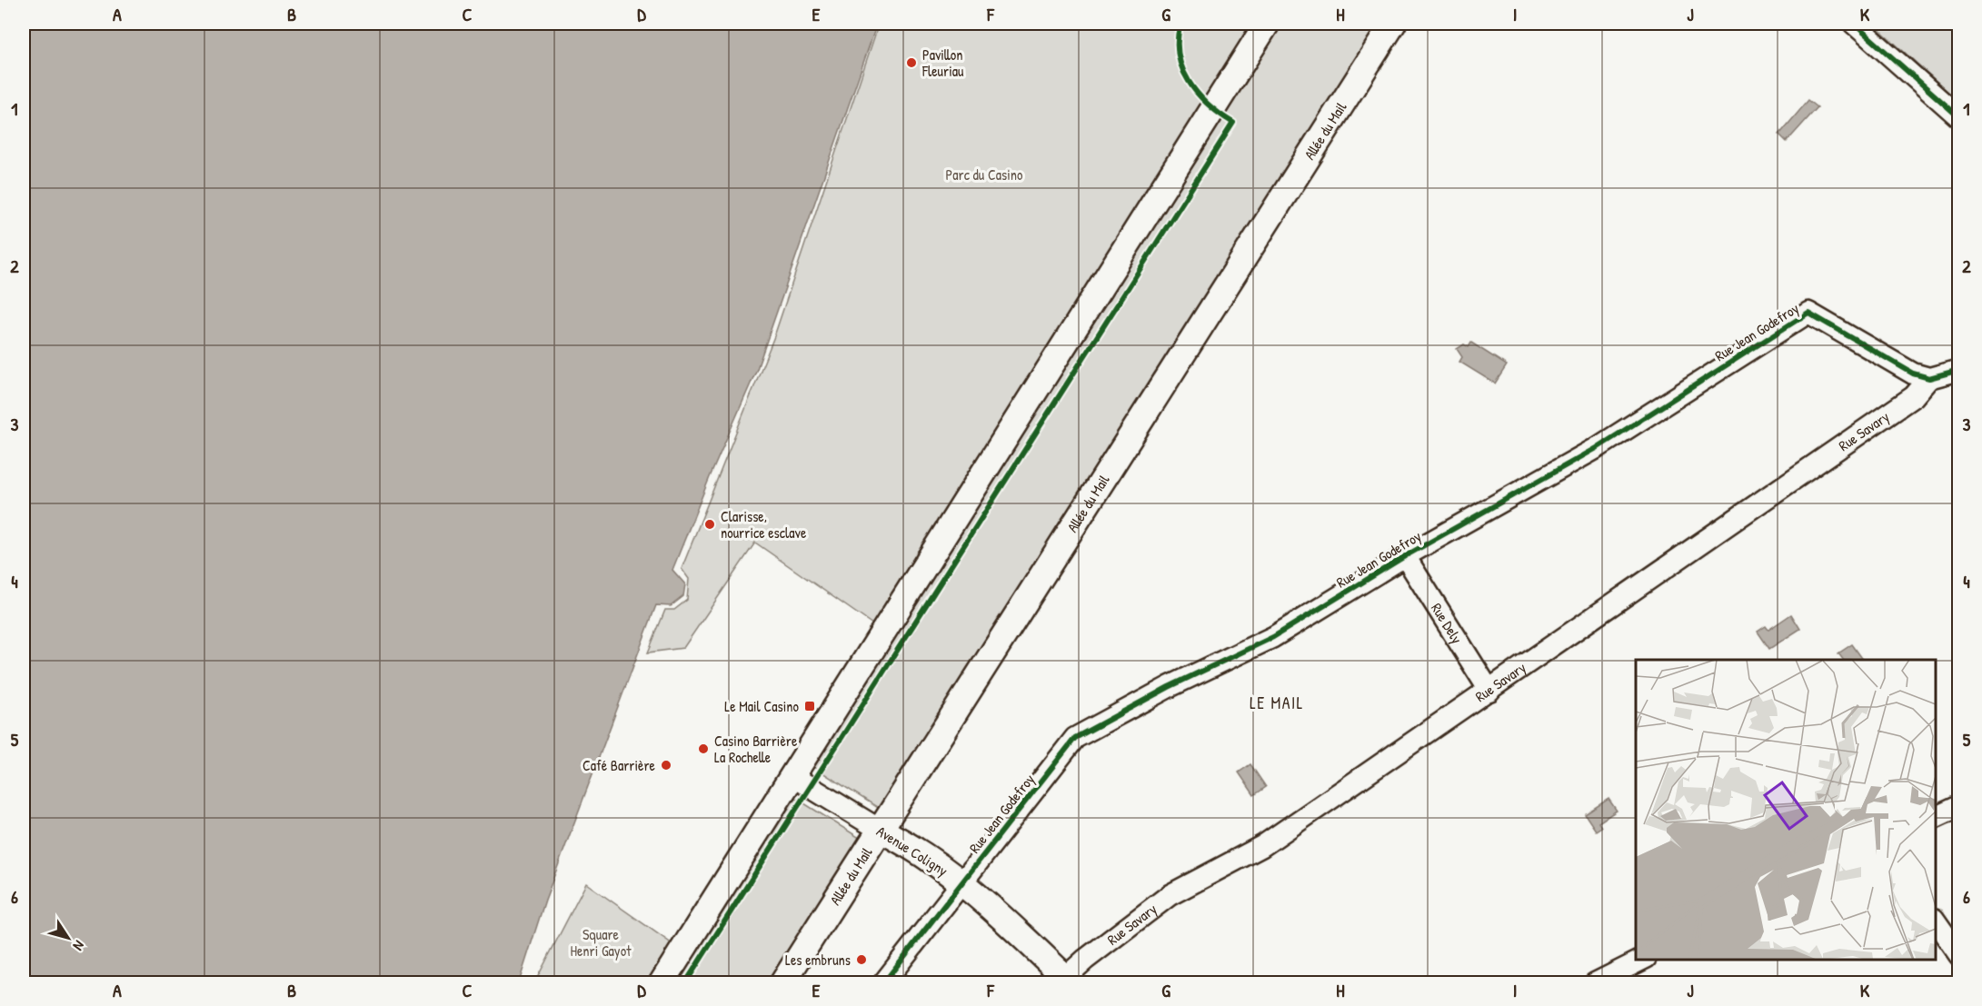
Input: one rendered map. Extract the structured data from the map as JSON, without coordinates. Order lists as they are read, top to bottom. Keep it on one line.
{"streets":{"street":["Allée du Mail","Rue Jean Godefroy","Rue Savary","Rue Dely","Avenue Coligny"]},"crossings":[["Allée du Mail","Avenue Coligny"],["Rue Jean Godefroy","Rue Savary"],["Rue Jean Godefroy","Rue Dely"],["Rue Jean Godefroy","Avenue Coligny"],["Rue Savary","Rue Dely"],["Rue Savary","Avenue Coligny"]],"districts":["LE MAIL"],"parks":["Parc du Casino","Square Henri Gayot"],"places":{"other":["Pavillon Fleuriau","Clarisse, nourrice esclave","Casino Barrière La Rochelle","Café Barrière","Les embruns"],"transit":["Le Mail Casino"]},"north":"bottom right","grid":{"columns":["A","B","C","D","E","F","G","H","I","J","K"],"rows":["1","2","3","4","5","6"]}}
